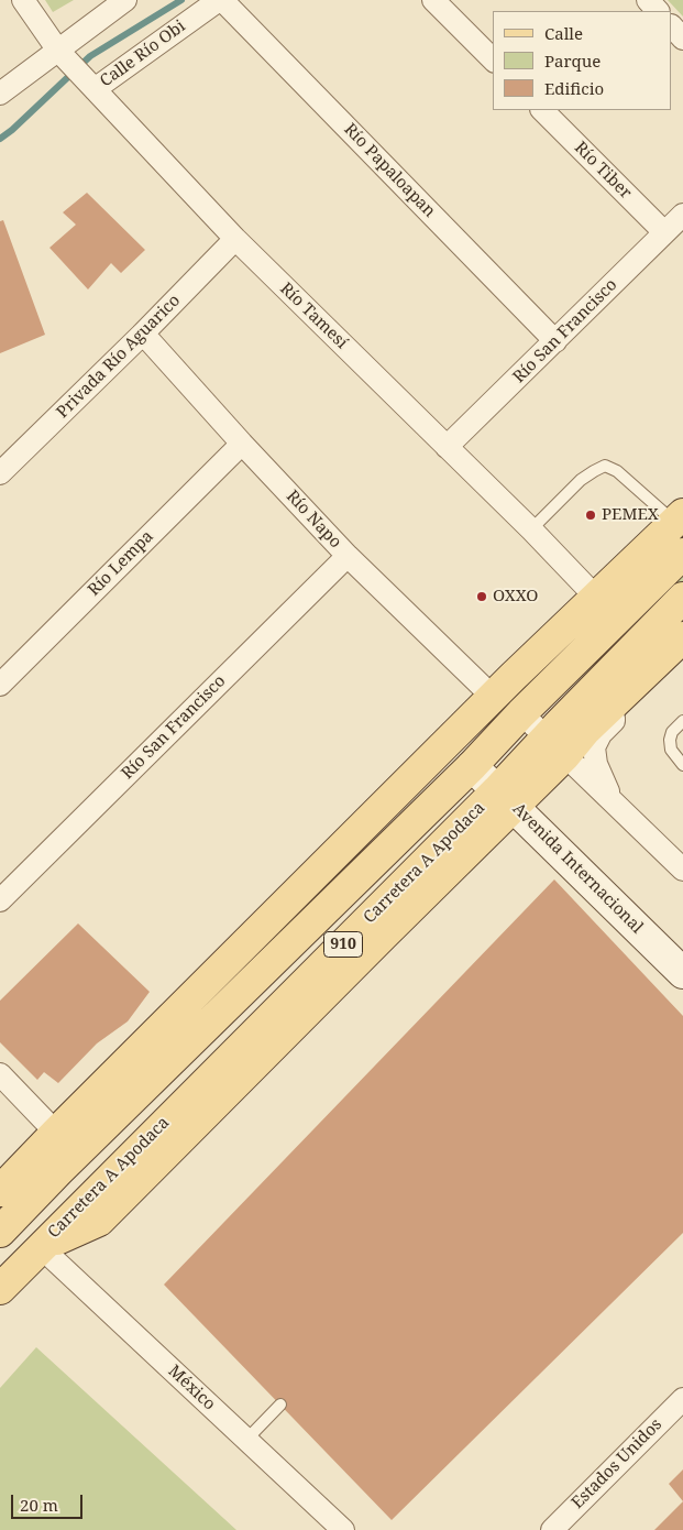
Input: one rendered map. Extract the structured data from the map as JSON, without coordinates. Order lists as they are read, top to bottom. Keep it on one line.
{"streets":{"main road":["Carretera A Apodaca","Avenida Internacional","910"],"street":["Calle Río Obi","Río Papaloapan","Río Tiber","Río Tamesí","Río San Francisco","Privada Río Aguarico","Río Napo","Río Lempa","México","Estados Unidos"]},"crossings":[["Calle Río Obi","Río Papaloapan"],["Calle Río Obi","Río Tamesí"],["Río Papaloapan","Río San Francisco"],["Río Tiber","Río San Francisco"],["Río Tamesí","Río San Francisco"],["Río Tamesí","Privada Río Aguarico"],["Río Tamesí","910"],["Río San Francisco","Río Napo"],["Privada Río Aguarico","Río Napo"],["Río Napo","Río Lempa"],["Carretera A Apodaca","Avenida Internacional"],["Carretera A Apodaca","México"],["Avenida Internacional","910"]],"places":["PEMEX","OXXO"],"legend":["Calle","Parque","Edificio"],"scale_bar":"20 m"}
